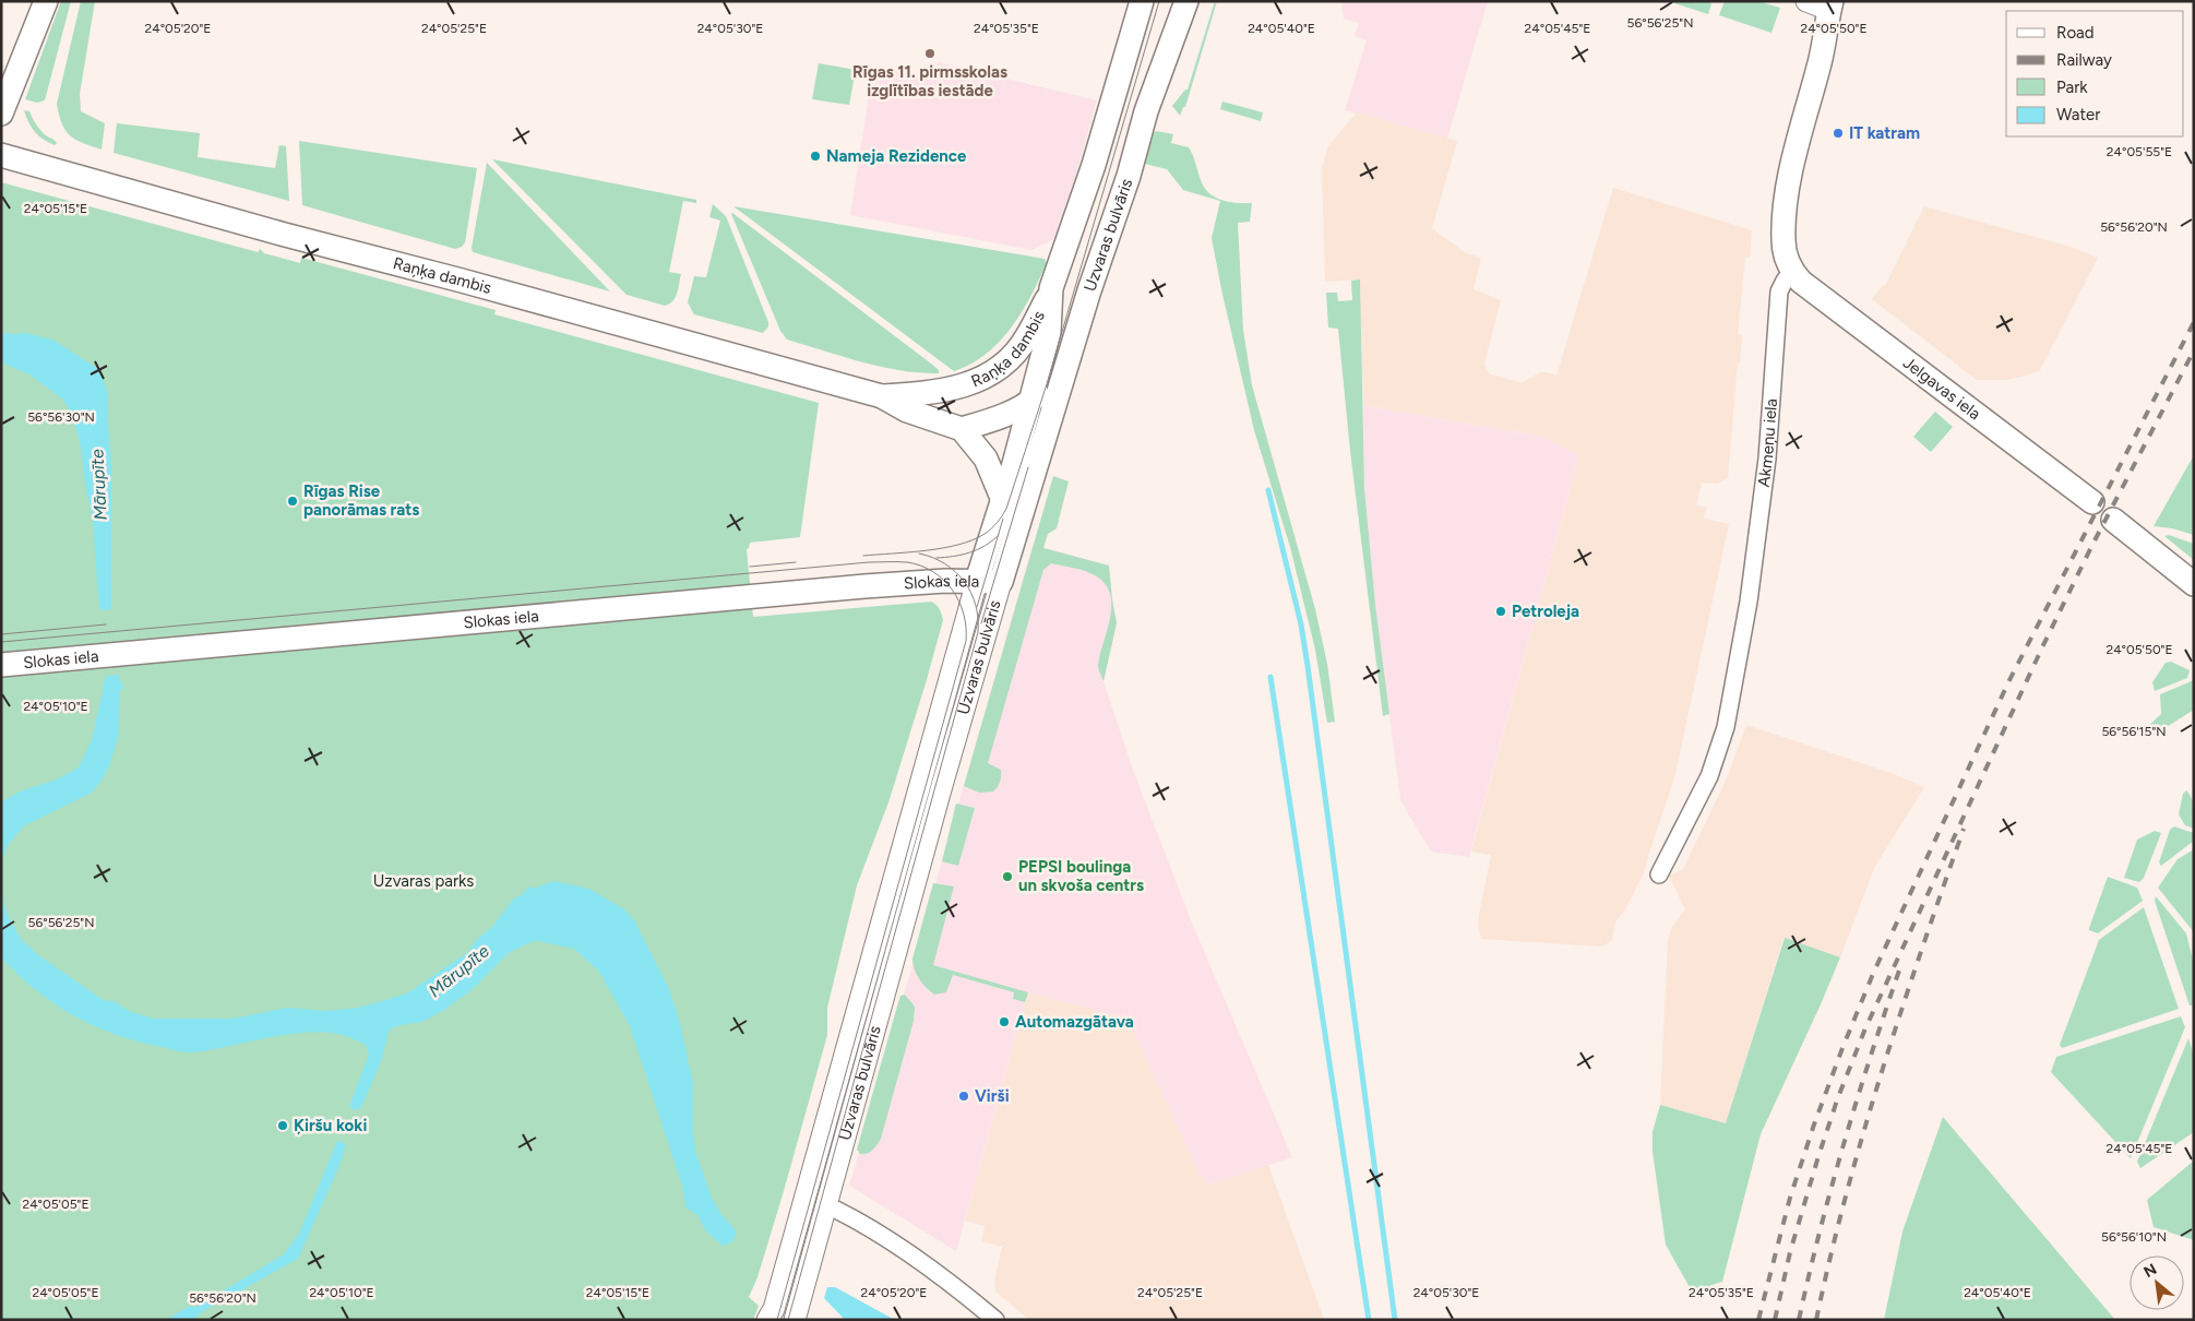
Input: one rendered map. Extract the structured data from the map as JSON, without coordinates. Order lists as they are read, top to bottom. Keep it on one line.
{"streets":{"main road":["Uzvaras bulvāris","Raņķa dambis","Jelgavas iela","Slokas iela"],"street":["Akmeņu iela"]},"crossings":[["Uzvaras bulvāris","Raņķa dambis"],["Uzvaras bulvāris","Slokas iela"],["Jelgavas iela","Akmeņu iela"]],"water":["Mārupīte"],"parks":["Uzvaras parks"],"places":["Rīgas 11. pirmsskolas izglītības iestāde","IT katram","Nameja Rezidence","Rīgas Rise panorāmas rats","Petroleja","PEPSI boulinga un skvoša centrs","Automazgātava","Virši","Ķiršu koki"],"legend":["Road","Railway","Park","Water"],"north":"top left","coordinates":["56°56'25\"N","24°05'20\"E","24°05'25\"E","24°05'30\"E","24°05'35\"E","24°05'40\"E","24°05'45\"E","24°05'50\"E","24°05'55\"E","24°05'15\"E","56°56'20\"N","56°56'30\"N","24°05'10\"E","56°56'15\"N","24°05'05\"E","56°56'10\"N"]}
